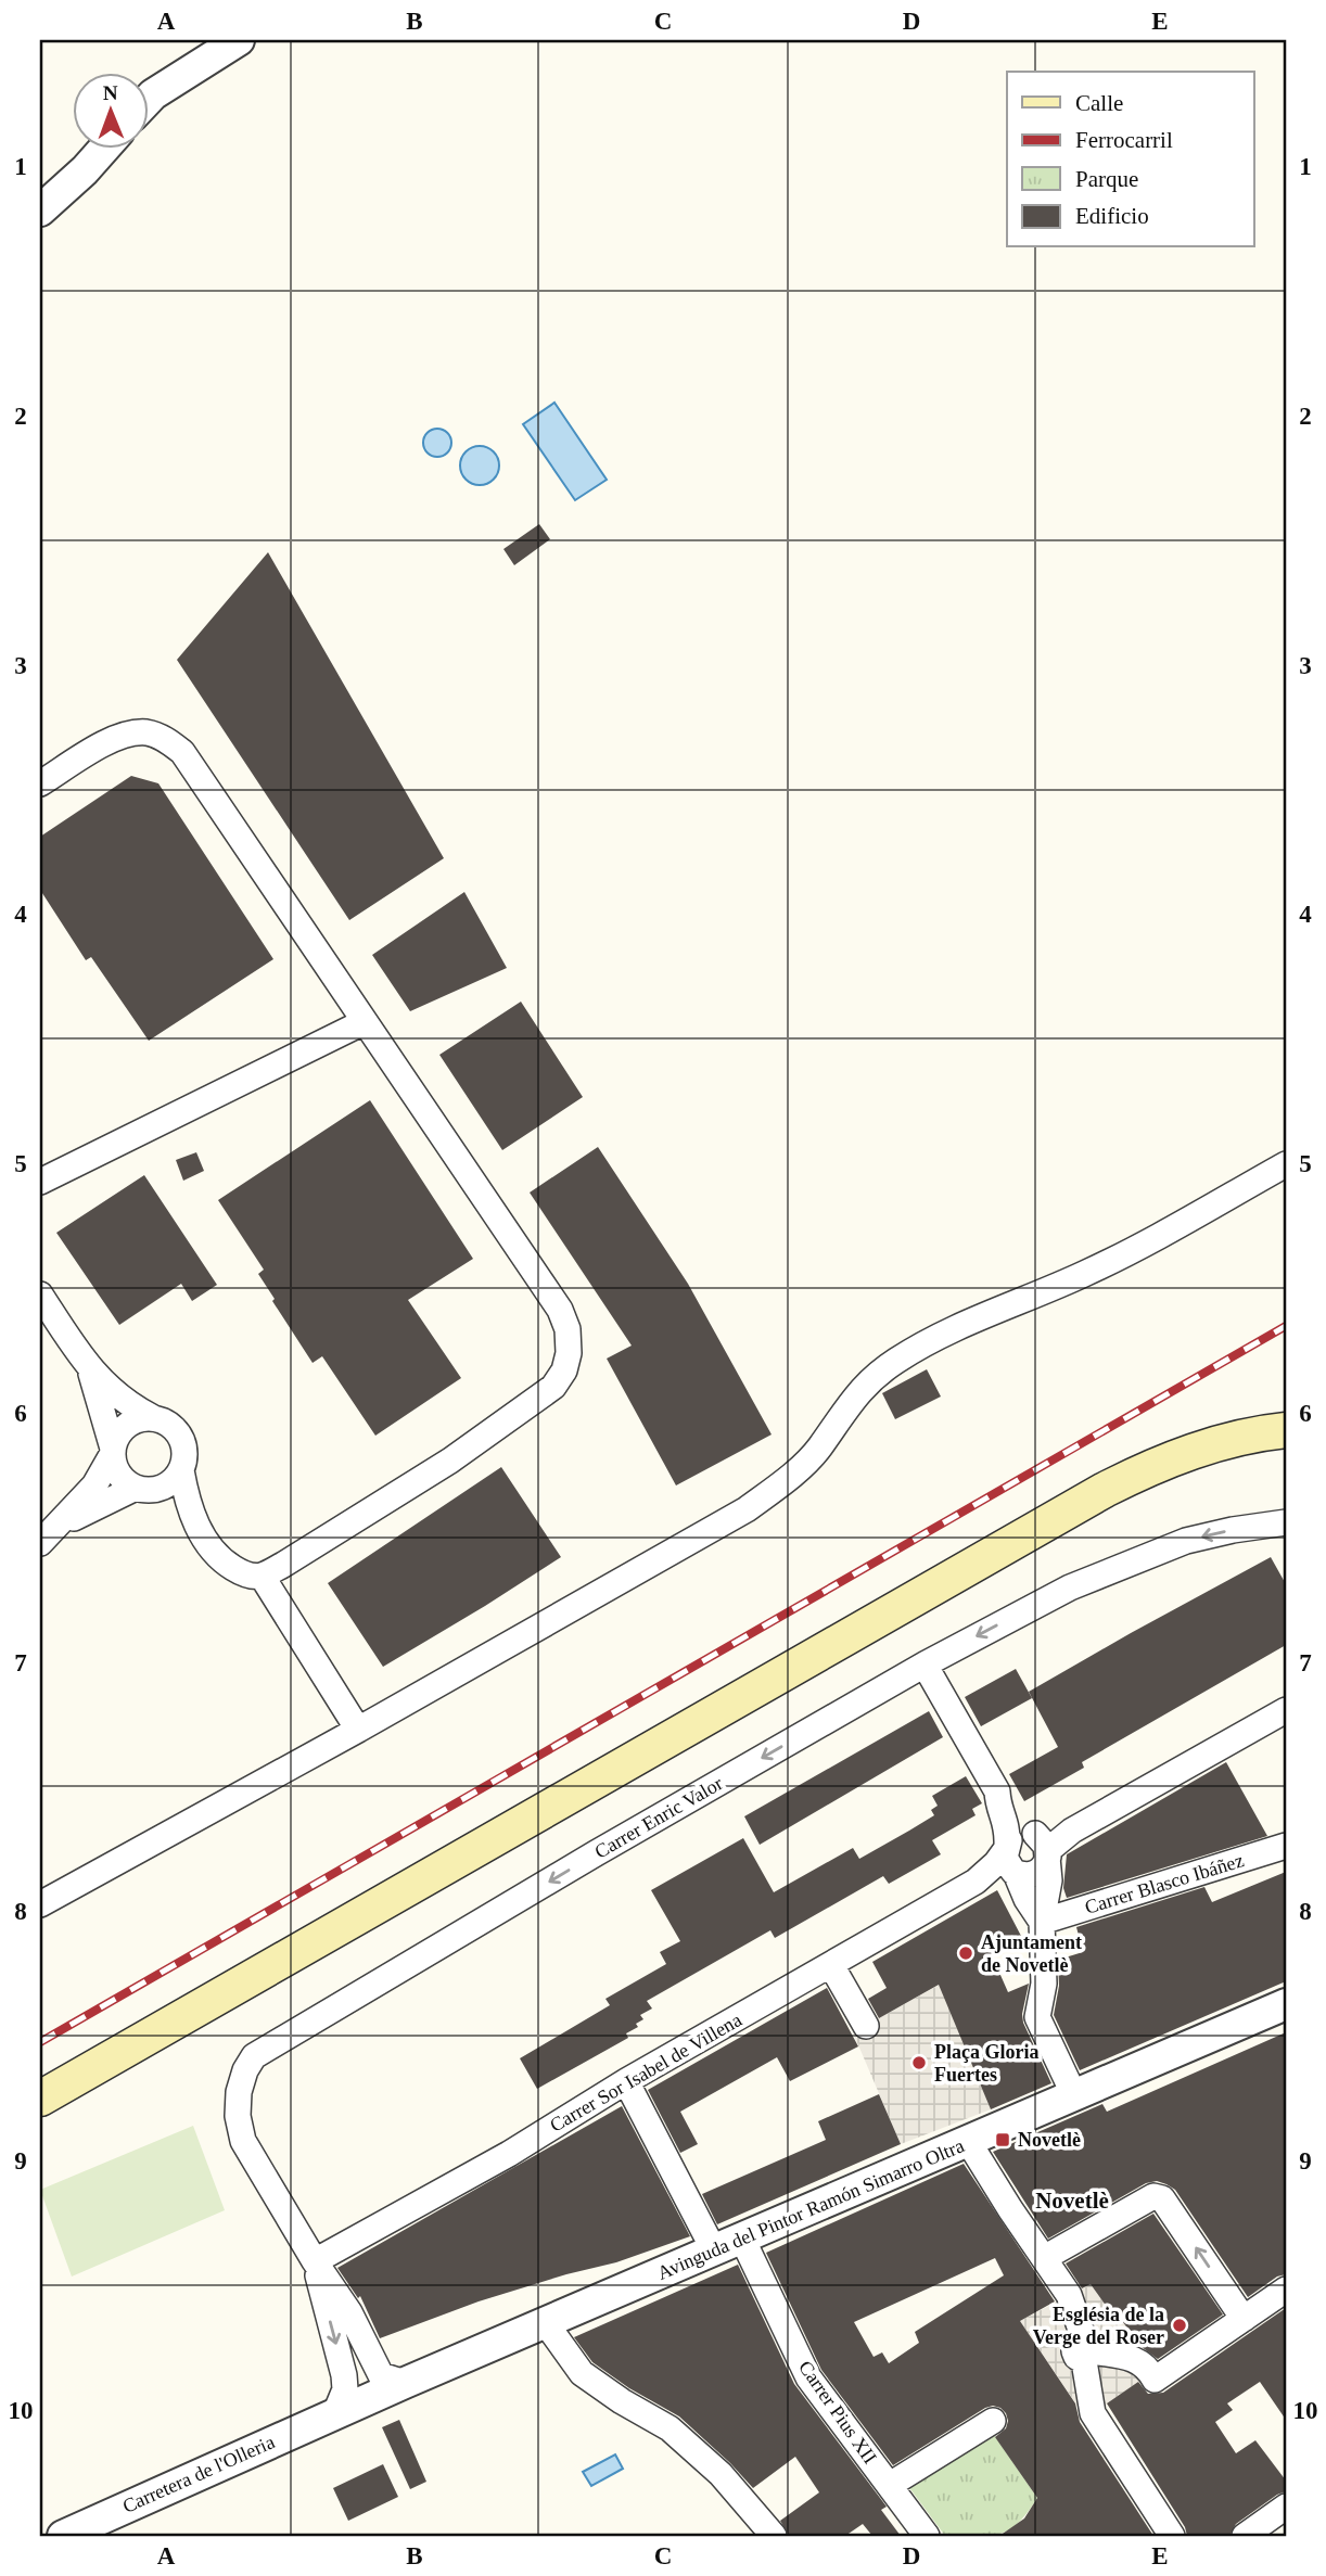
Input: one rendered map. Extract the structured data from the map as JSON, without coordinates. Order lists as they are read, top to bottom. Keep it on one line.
{"streets":{"street":["Carrer Enric Valor","Carrer Blasco Ibáñez","Carrer Sor Isabel de Villena","Avinguda del Pintor Ramón Simarro Oltra","Carrer Pius XII","Carretera de l'Olleria"]},"crossings":[["Carrer Enric Valor","Carrer Sor Isabel de Villena"],["Carrer Enric Valor","Avinguda del Pintor Ramón Simarro Oltra"],["Carrer Enric Valor","Carretera de l'Olleria"],["Carrer Sor Isabel de Villena","Carrer Pius XII"],["Avinguda del Pintor Ramón Simarro Oltra","Carrer Pius XII"],["Avinguda del Pintor Ramón Simarro Oltra","Carretera de l'Olleria"]],"one_way":["Carrer Enric Valor"],"districts":["Novetlè"],"places":{"other":["Ajuntament de Novetlè","Plaça Gloria Fuertes","Església de la Verge del Roser"],"transit":["Novetlè"]},"legend":["Calle","Ferrocarril","Parque","Edificio"],"north":"top","grid":{"columns":["A","B","C","D","E"],"rows":["1","2","3","4","5","6","7","8","9","10"]}}
